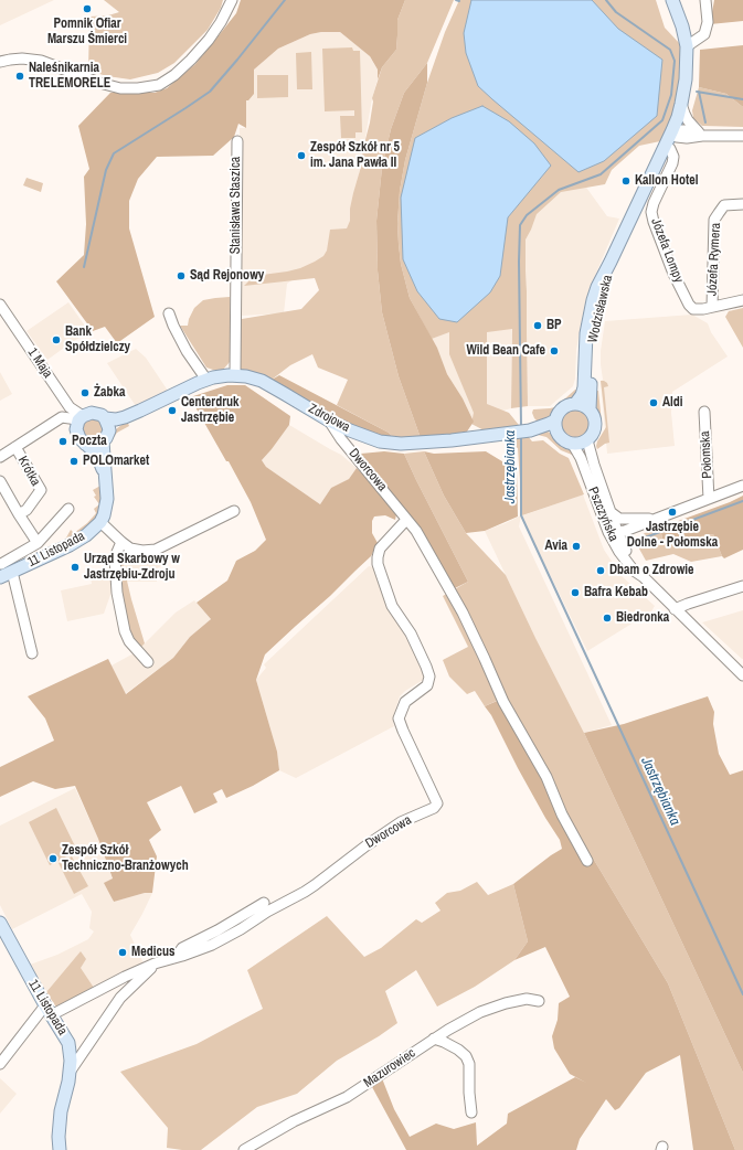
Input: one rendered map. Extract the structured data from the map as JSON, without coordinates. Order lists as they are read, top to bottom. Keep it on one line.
{"streets":{"main road":["Wodzisławska","Zdrojowa","11 Listopada"],"street":["Stanisława Staszica","Józefa Lompy","Józefa Rymera","1 Maja","Połomska","Dworcowa","Krótka","Pszczyńska","Mazurowiec"]},"crossings":[["Stanisława Staszica","Zdrojowa"],["Józefa Lompy","Józefa Rymera"],["Józefa Lompy","Wodzisławska"],["Wodzisławska","Zdrojowa"],["Wodzisławska","Pszczyńska"],["1 Maja","Zdrojowa"],["1 Maja","11 Listopada"],["Zdrojowa","Dworcowa"],["Zdrojowa","Pszczyńska"],["Zdrojowa","11 Listopada"],["Połomska","Pszczyńska"],["Dworcowa","11 Listopada"]],"water":["Jastrzębianka"],"places":["Pomnik Ofiar Marszu Śmierci","Naleśnikarnia TRELEMORELE","Zespół Szkół nr 5 im. Jana Pawła II","Kallon Hotel","Sąd Rejonowy","BP","Bank Spółdzielczy","Wild Bean Cafe","Żabka","Aldi","Centerdruk Jastrzębie","Poczta","POLOmarket","Jastrzębie Dolne - Połomska","Avia","Urząd Skarbowy w Jastrzębiu-Zdroju","Dbam o Zdrowie","Bafra Kebab","Biedronka","Zespół Szkół Techniczno-Branżowych","Medicus"]}
